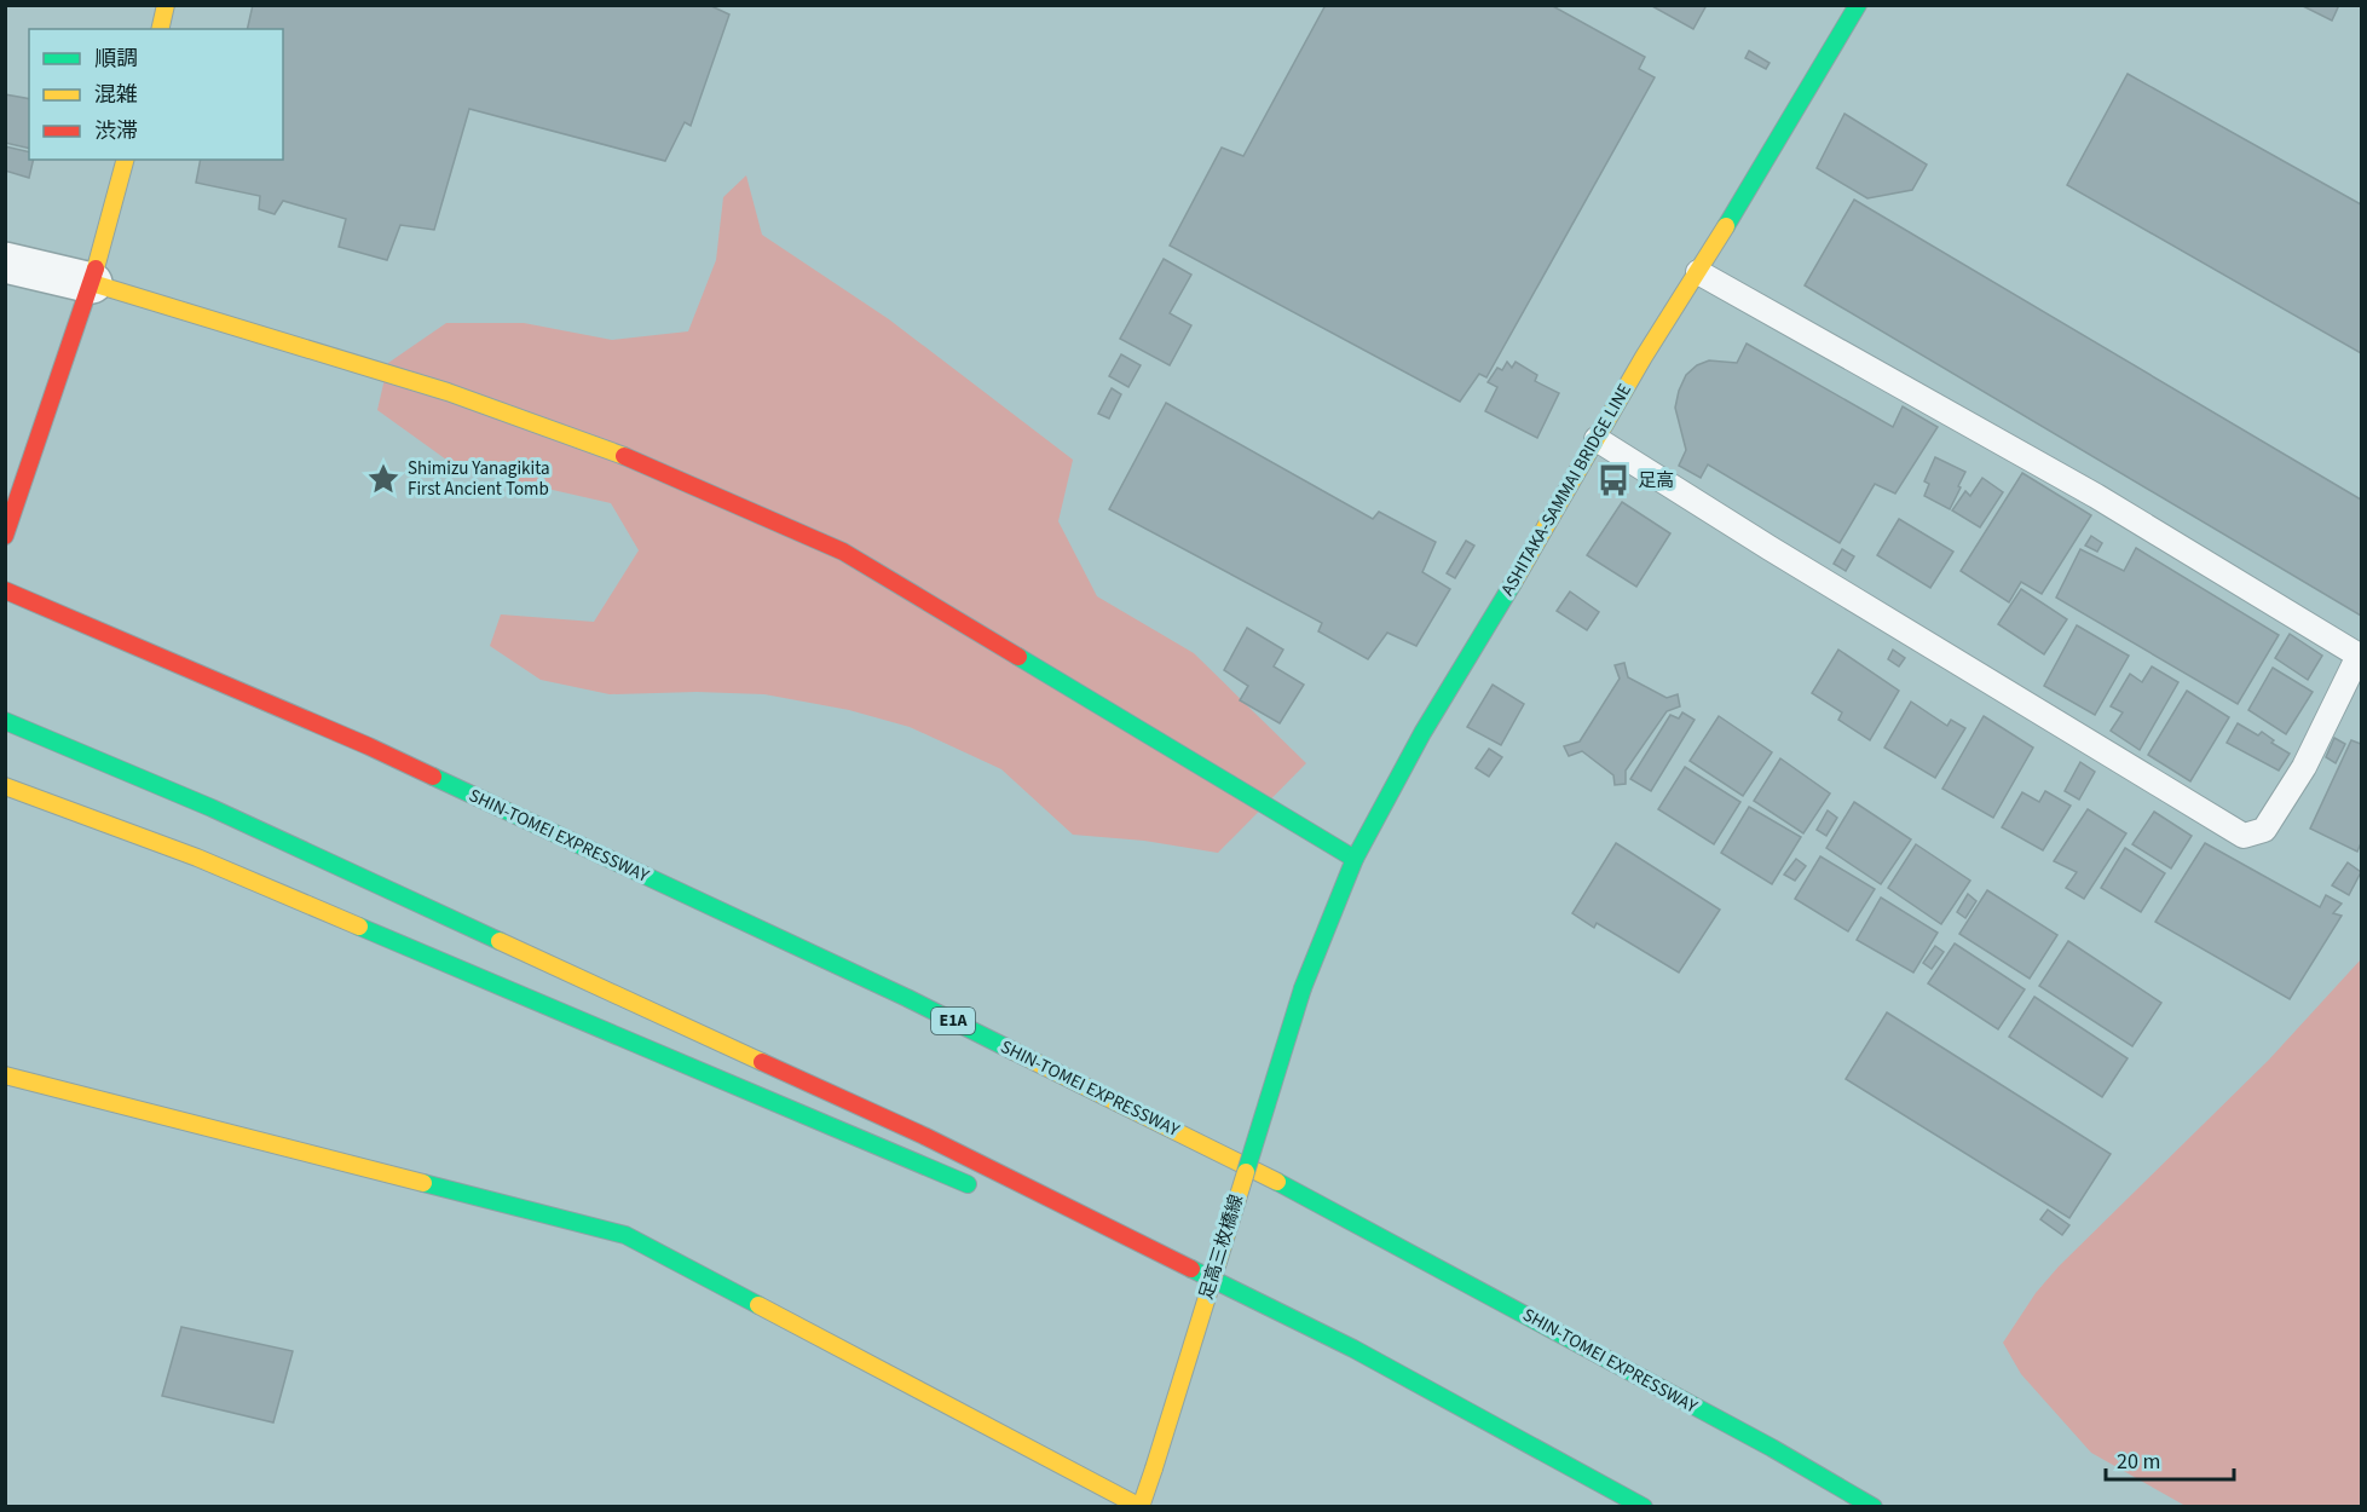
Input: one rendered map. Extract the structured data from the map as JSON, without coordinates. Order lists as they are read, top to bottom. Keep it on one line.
{"streets":{"main road":["ASHITAKA-SAMMAI BRIDGE LINE","SHIN-TOMEI EXPRESSWAY","E1A","足高三枚橋線"]},"crossings":[["ASHITAKA-SAMMAI BRIDGE LINE","足高三枚橋線"]],"places":{"place":["Shimizu Yanagikita First Ancient Tomb"],"bus stop":["足高"]},"legend":["順調","混雑","渋滞"],"scale_bar":"20 m"}
